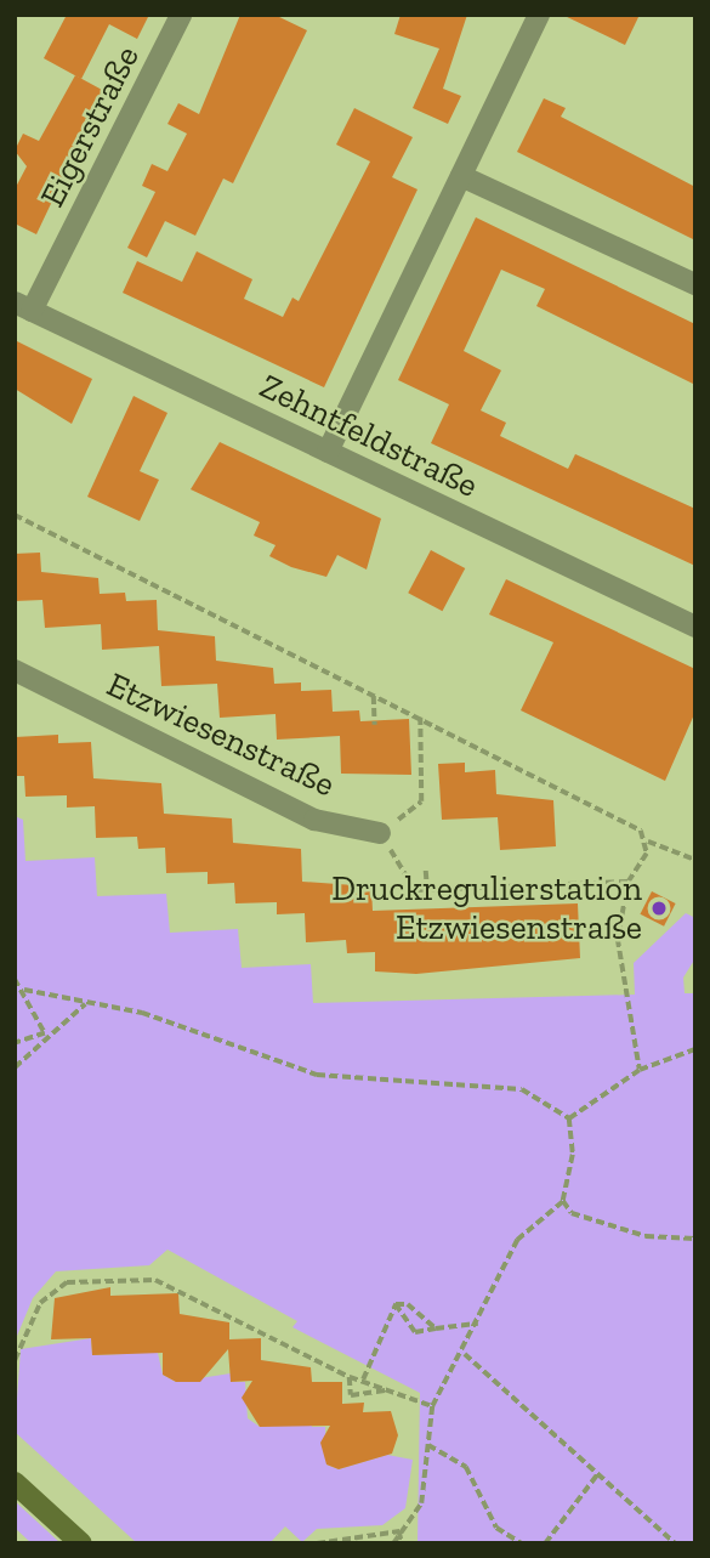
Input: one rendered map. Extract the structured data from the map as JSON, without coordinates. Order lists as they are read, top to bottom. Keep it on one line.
{"streets":{"street":["Eigerstraße","Zehntfeldstraße","Etzwiesenstraße"]},"crossings":[["Eigerstraße","Zehntfeldstraße"]],"places":["Druckregulierstation Etzwiesenstraße"]}
